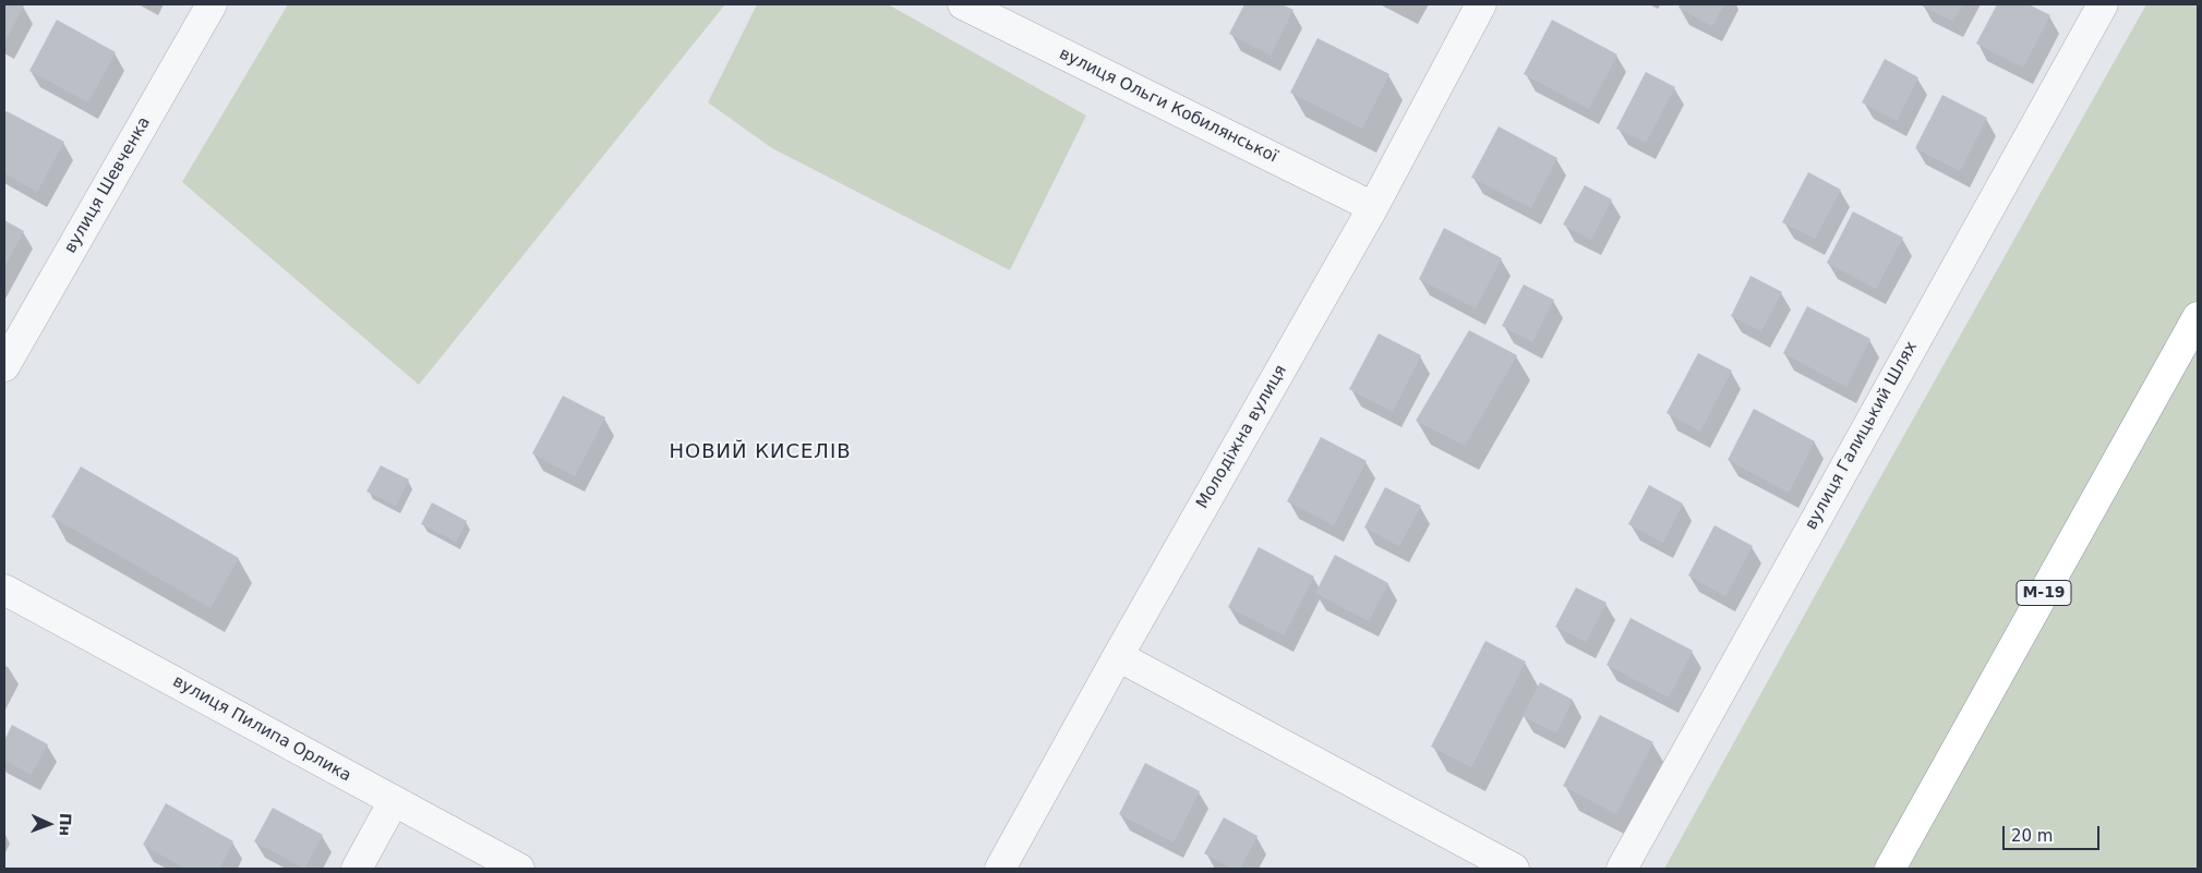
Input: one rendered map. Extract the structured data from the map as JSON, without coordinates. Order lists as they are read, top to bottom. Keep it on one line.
{"streets":{"highway":["М-19"],"street":["вулиця Ольги Кобилянської","вулиця Шевченка","вулиця Галицький Шлях","Молодіжна вулиця","вулиця Пилипа Орлика"]},"crossings":[["вулиця Ольги Кобилянської","Молодіжна вулиця"]],"districts":["НОВИЙ КИСЕЛІВ"],"scale_bar":"20 m","north":"right"}
